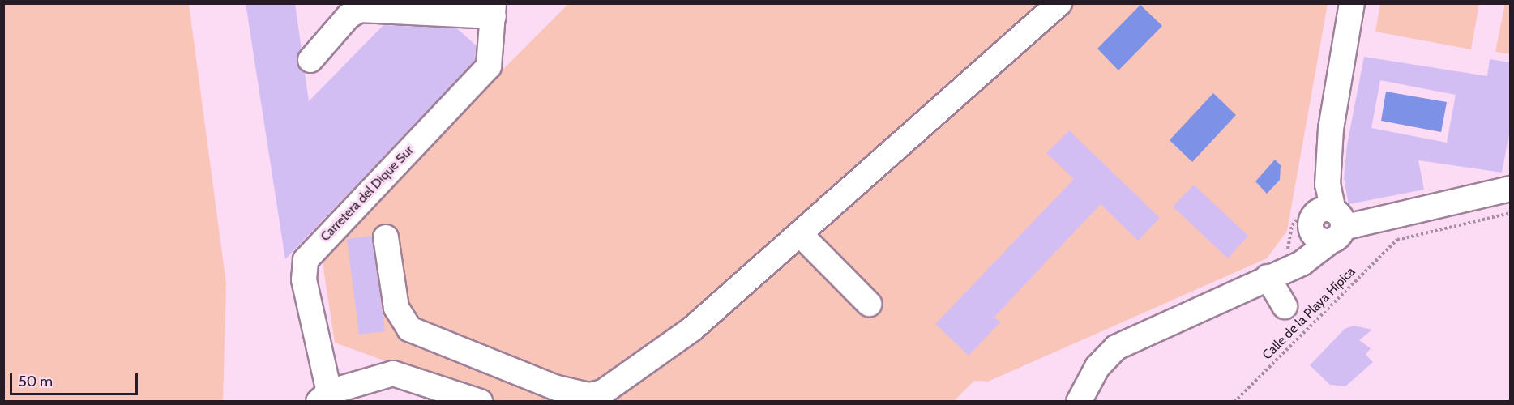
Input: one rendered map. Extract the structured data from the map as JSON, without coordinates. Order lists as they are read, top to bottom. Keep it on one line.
{"streets":{"street":["Carretera del Dique Sur"],"path":["Calle de la Playa Hípica"]},"scale_bar":"50 m"}
